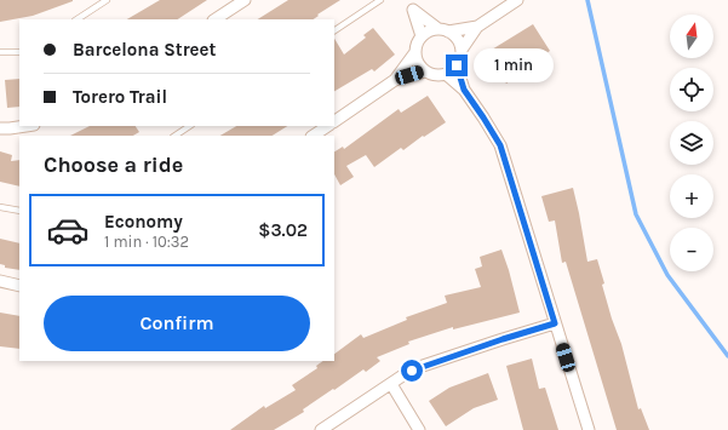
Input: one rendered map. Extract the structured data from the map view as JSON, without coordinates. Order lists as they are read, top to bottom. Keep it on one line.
{"north":"top","page":{"map_buttons":["+","−"],"banner":["Barcelona Street","Torero Trail"],"bubble":"1 min","heading":"Choose a ride","list":[{"name":"Economy","note":"1 min · 10:32","value":"$3.02"}],"buttons":"Confirm"}}
